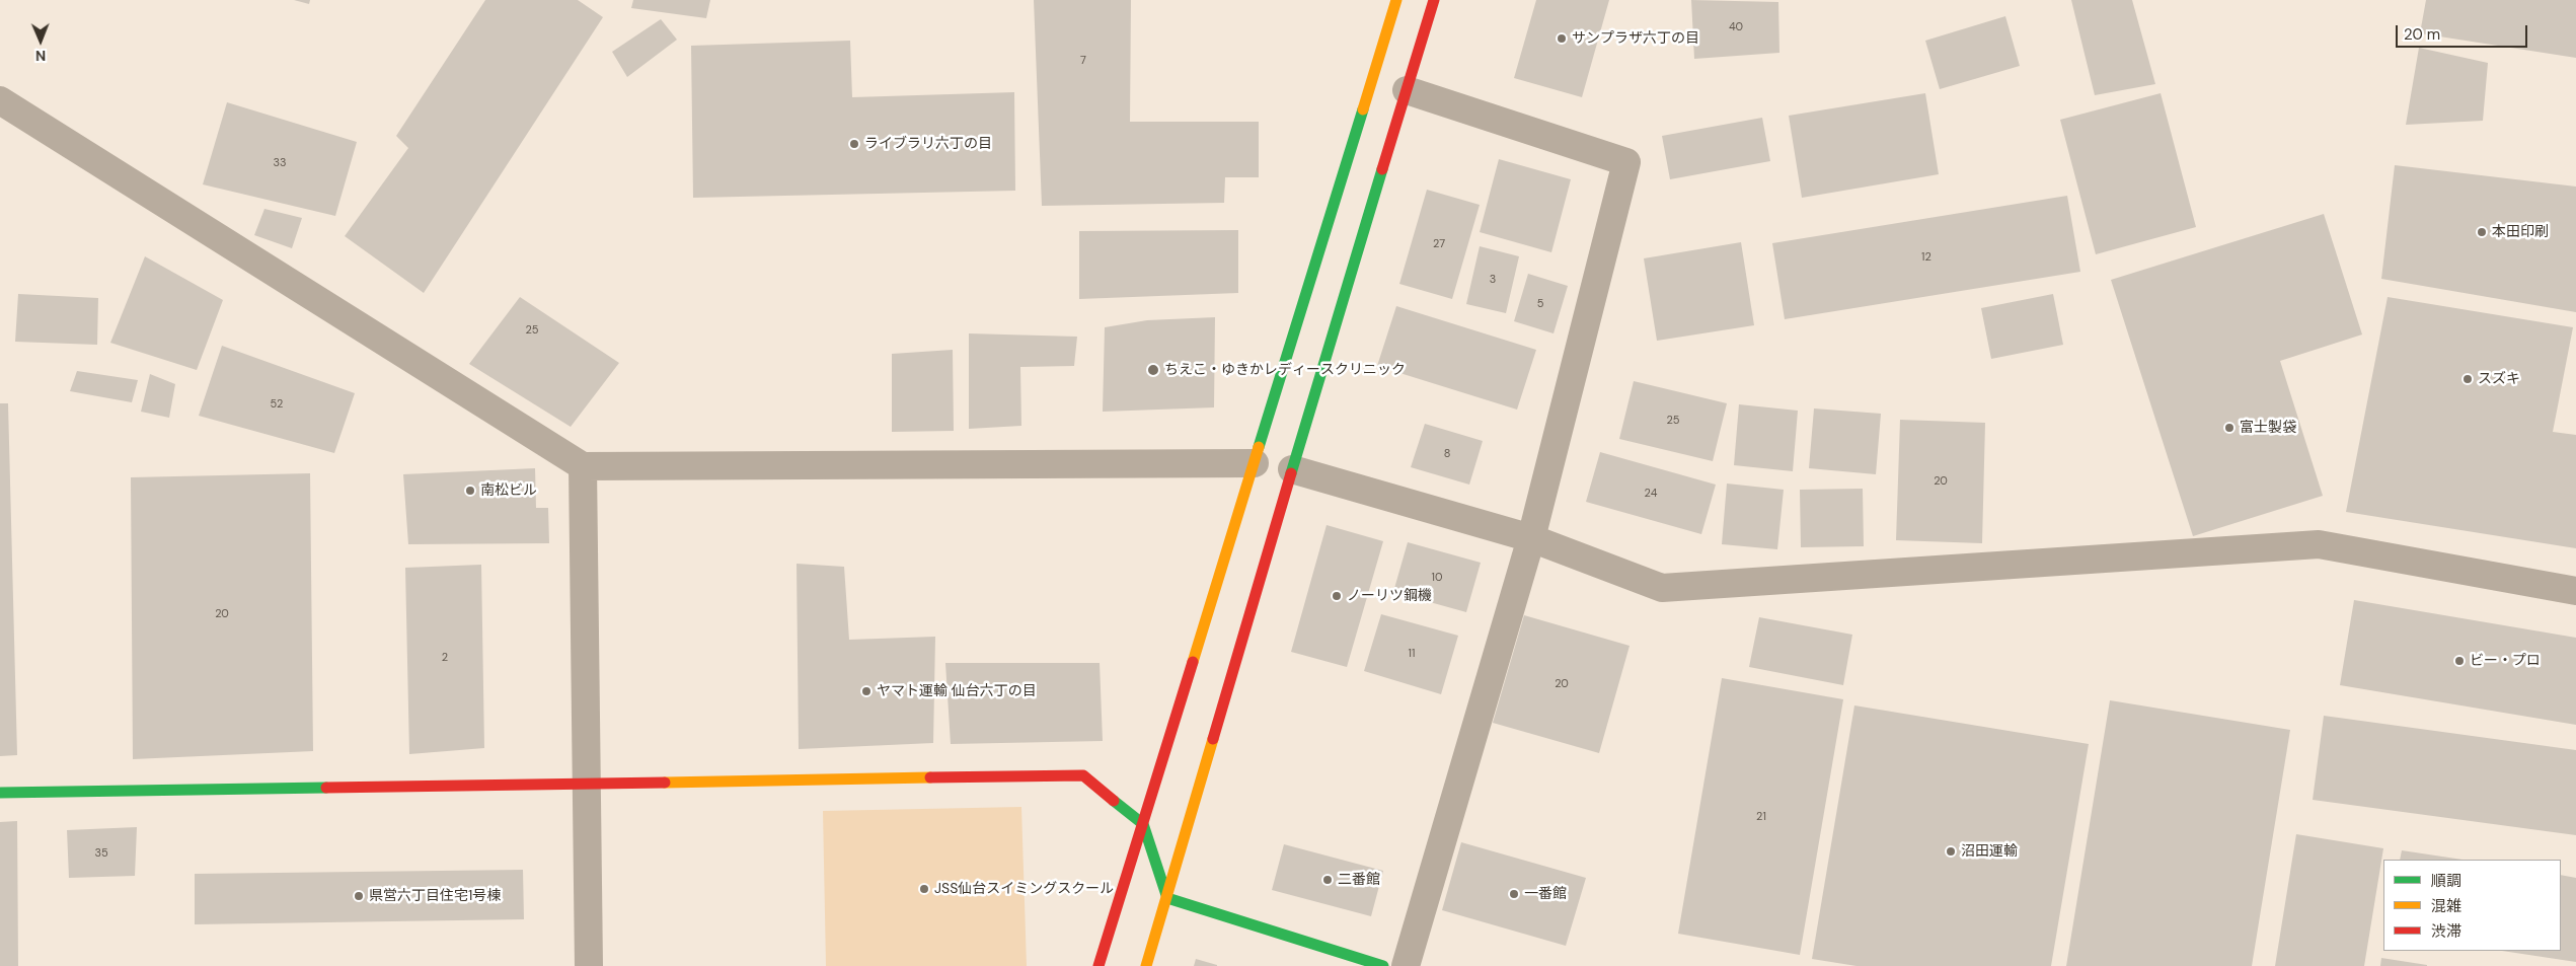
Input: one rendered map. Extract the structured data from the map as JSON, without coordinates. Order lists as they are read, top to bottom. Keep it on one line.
{"places":["サンプラザ六丁の目","ライブラリ六丁の目","本田印刷","ちえこ・ゆきかレディースクリニック","スズキ","富士製袋","南松ビル","ノーリツ鋼機","ビー・プロ","ヤマト運輸 仙台六丁の目","沼田運輸","二番館","JSS仙台スイミングスクール","一番館","県営六丁目住宅1号棟"],"house_numbers":["40","7","33","27","12","3","5","25","52","25","8","20","24","10","20","11","2","20","21","35"],"legend":["順調","混雑","渋滞"],"scale_bar":"20 m","north":"bottom"}
